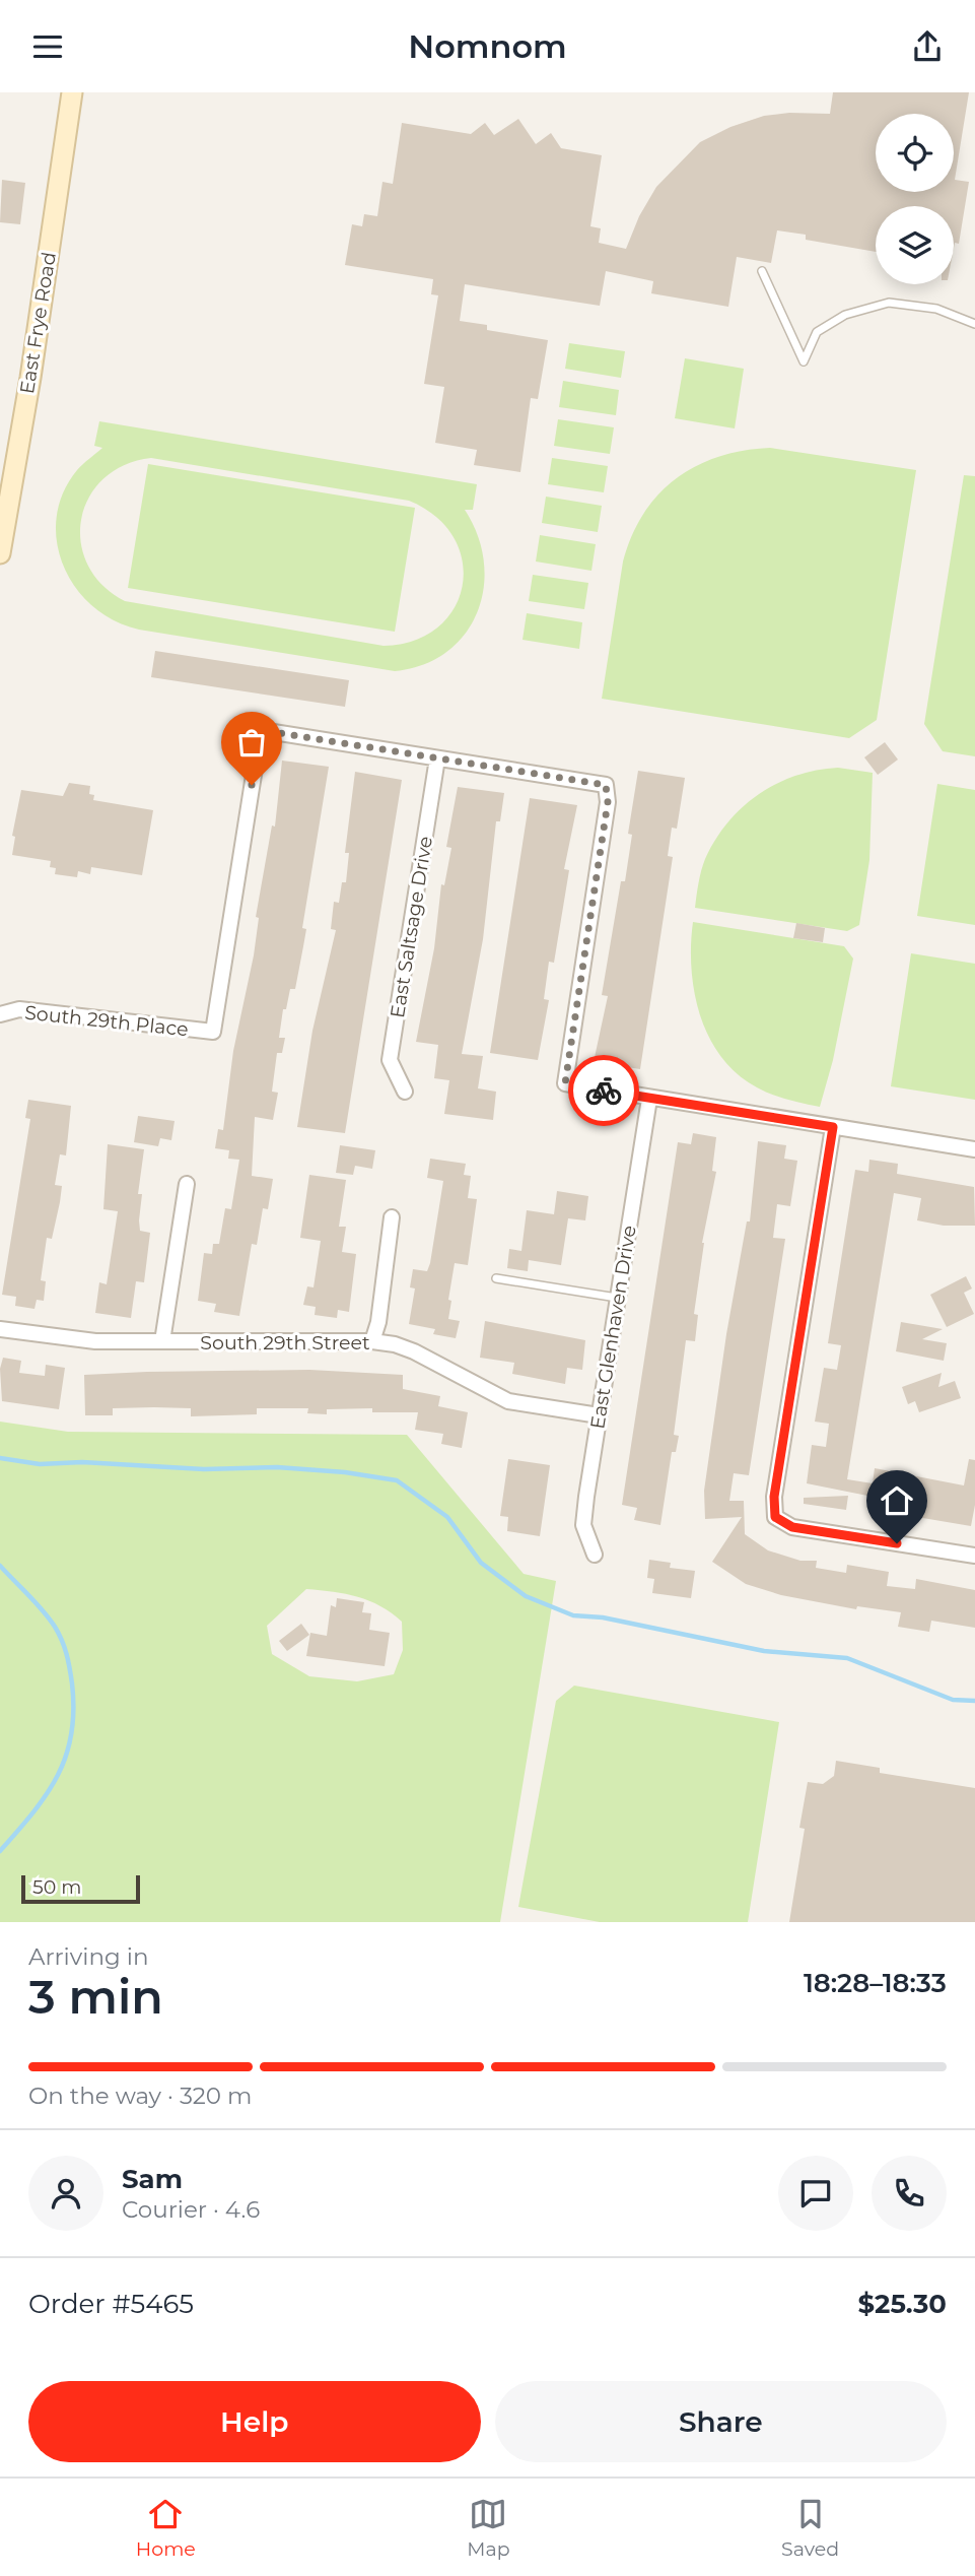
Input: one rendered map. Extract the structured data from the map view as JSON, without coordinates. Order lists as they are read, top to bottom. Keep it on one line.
{"streets":{"street":["East Frye Road","East Saltsage Drive","South 29th Place","East Glenhaven Drive","South 29th Street"]},"crossings":[["East Saltsage Drive","South 29th Place"],["East Glenhaven Drive","South 29th Street"]],"scale_bar":"50 m","page":{"header":"Nomnom","scale":"50 m","heading":["3 min","Arriving in","18:28–18:33"],"panel":["Sam","Courier · 4.6","Order #5465","$25.30"],"bar":"On the way · 320 m","buttons":["Help","Share"],"tabs":["Home","Map","Saved"]}}
